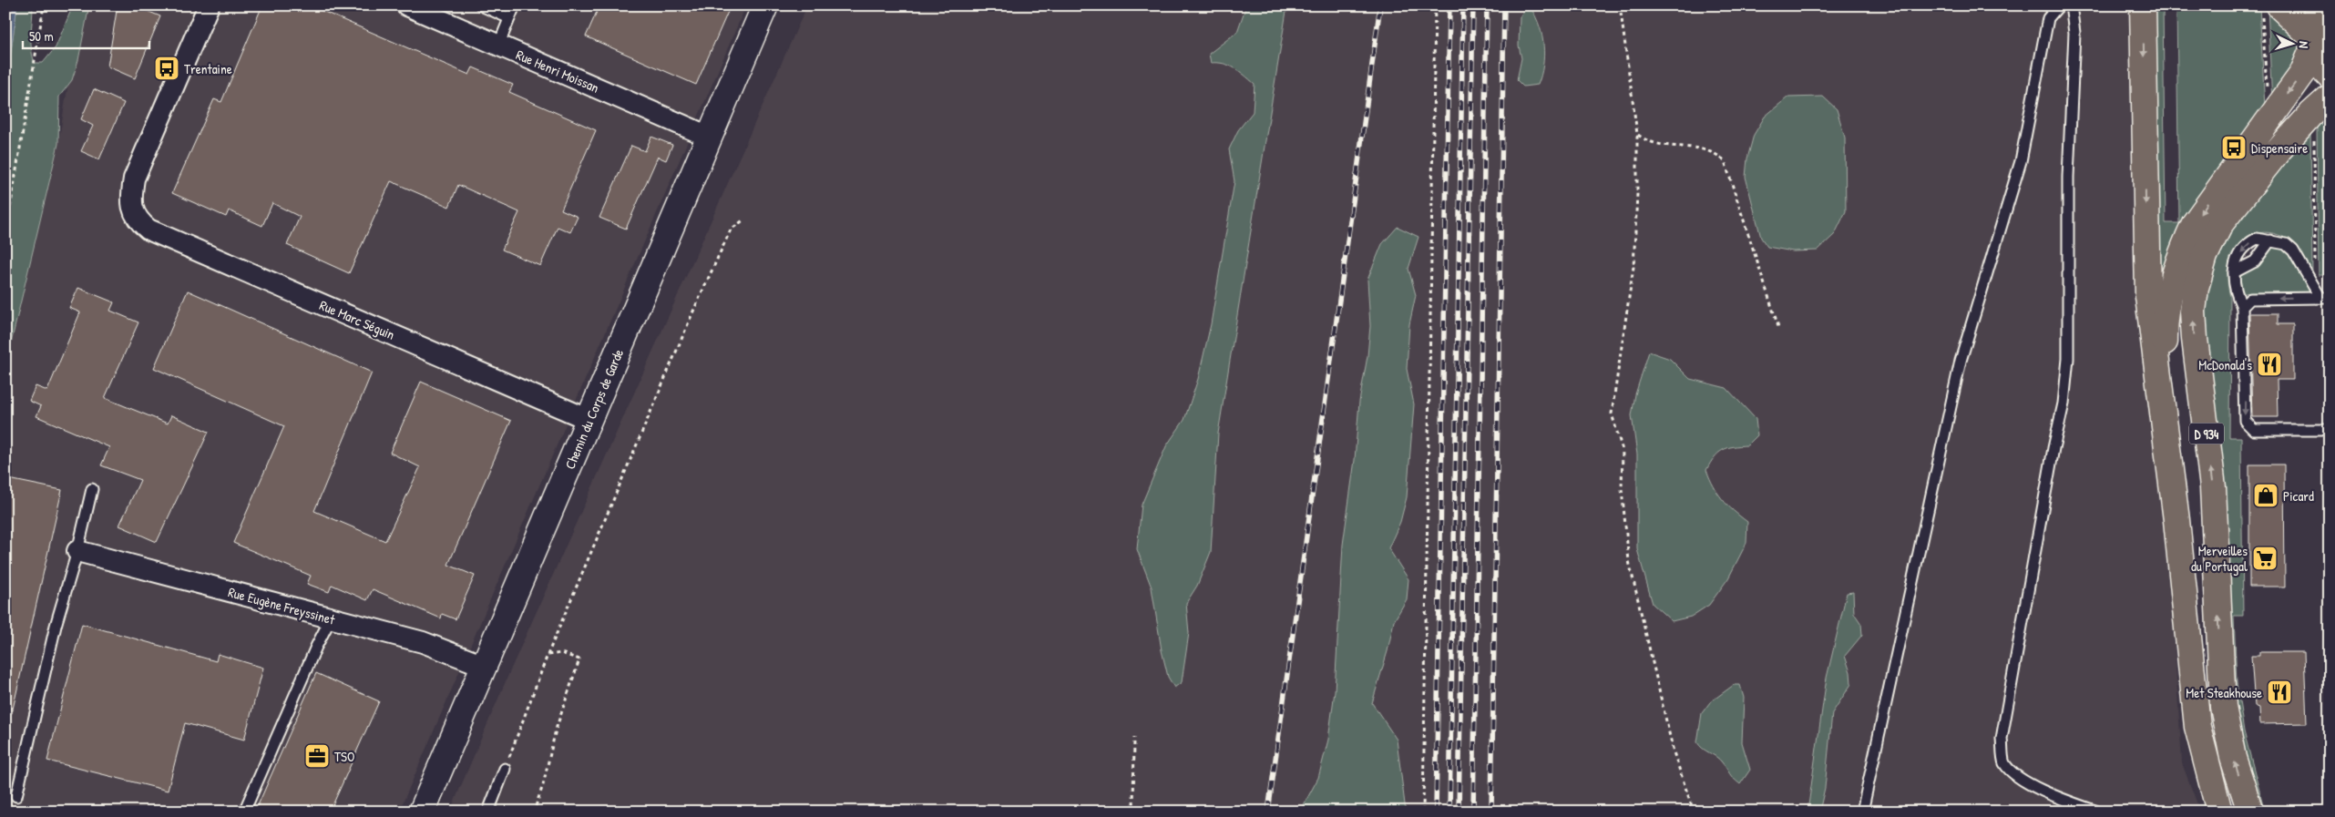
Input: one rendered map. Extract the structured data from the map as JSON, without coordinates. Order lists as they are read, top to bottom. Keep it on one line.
{"streets":{"main road":["D 934"],"street":["Rue Henri Moissan","Rue Marc Séguin","Chemin du Corps de Garde","Rue Eugène Freyssinet"]},"crossings":[["Rue Henri Moissan","Chemin du Corps de Garde"],["Rue Marc Séguin","Chemin du Corps de Garde"],["Chemin du Corps de Garde","Rue Eugène Freyssinet"]],"places":{"bus stop":["Trentaine","Dispensaire"],"restaurant":["McDonald's","Met Steakhouse"],"shop":["Picard"],"supermarket":["Merveilles du Portugal"],"office":["TSO"]},"scale_bar":"50 m","north":"right"}
